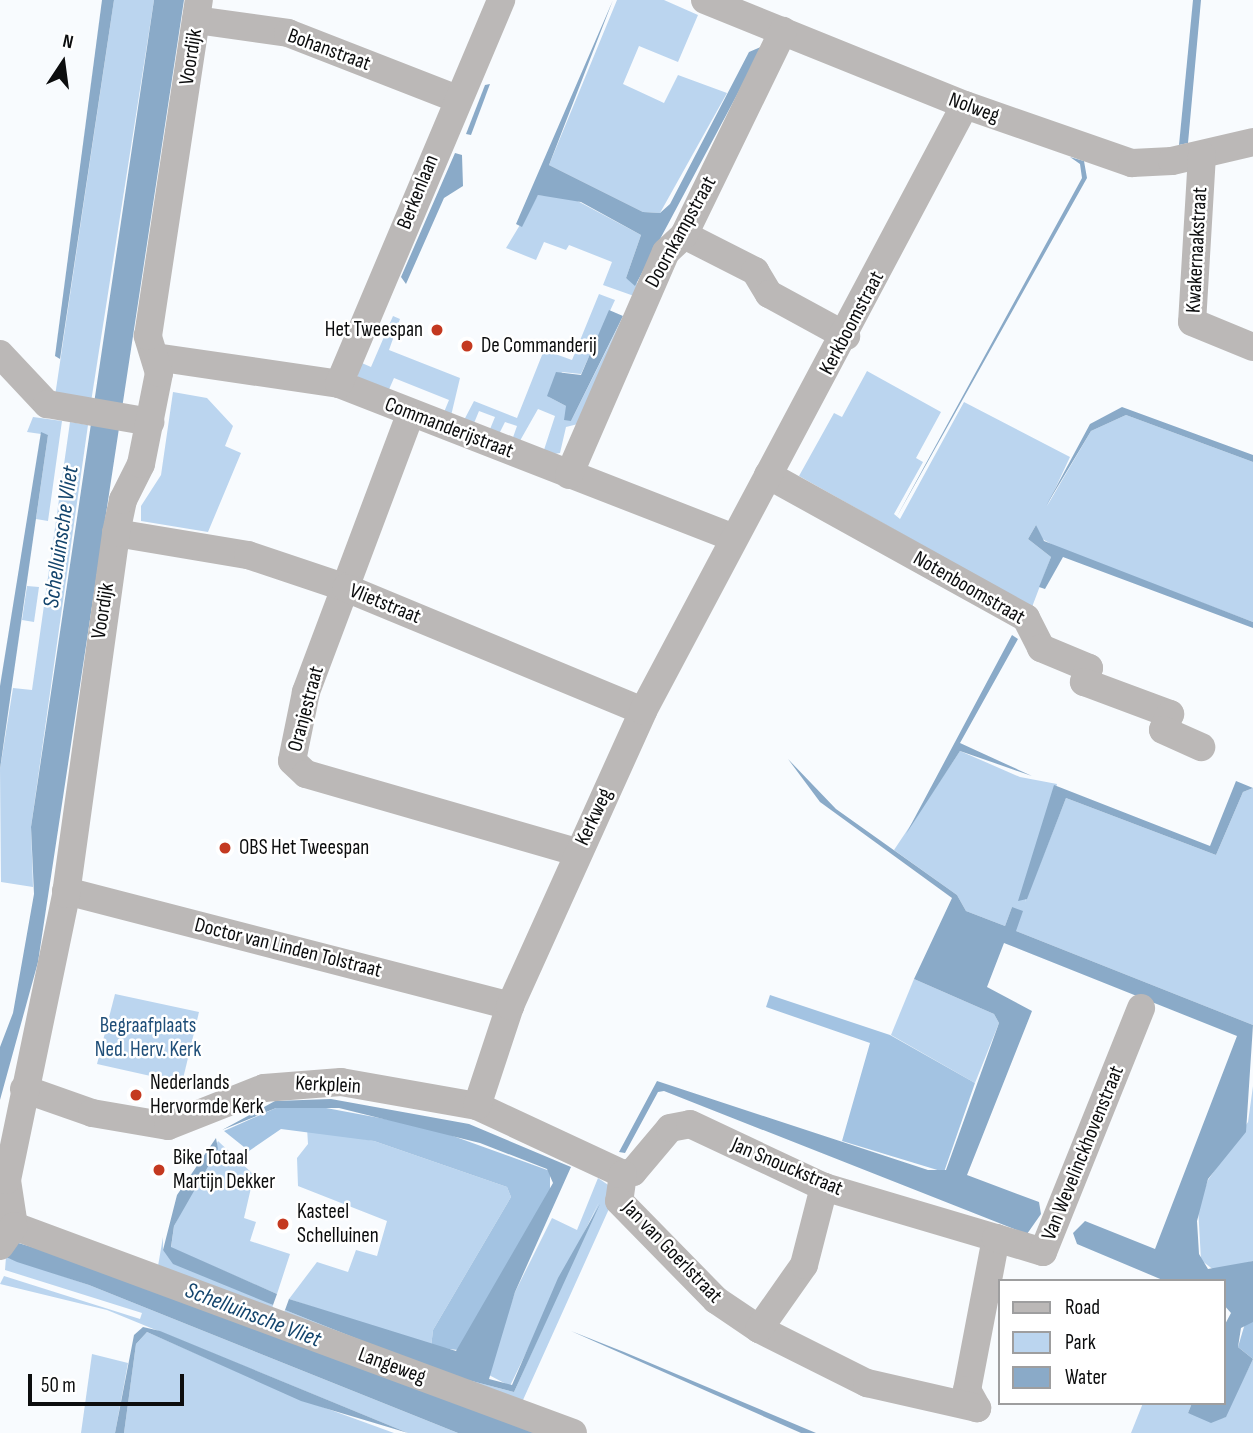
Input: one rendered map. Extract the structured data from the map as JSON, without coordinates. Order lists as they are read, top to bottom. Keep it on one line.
{"streets":{"street":["Bohanstraat","Voordijk","Nolweg","Berkenlaan","Doornkampstraat","Kwakernaakstraat","Kerkboomstraat","Commanderijstraat","Notenboomstraat","Vlietstraat","Oranjestraat","Kerkweg","Doctor van Linden Tolstraat","Kerkplein","Van Wevelinckhovenstraat","Jan Snouckstraat","Jan van Goerlstraat","Langeweg"]},"crossings":[["Bohanstraat","Voordijk"],["Bohanstraat","Berkenlaan"],["Voordijk","Commanderijstraat"],["Voordijk","Vlietstraat"],["Voordijk","Doctor van Linden Tolstraat"],["Voordijk","Kerkplein"],["Voordijk","Langeweg"],["Nolweg","Doornkampstraat"],["Nolweg","Kwakernaakstraat"],["Nolweg","Kerkboomstraat"],["Berkenlaan","Commanderijstraat"],["Doornkampstraat","Commanderijstraat"],["Kerkboomstraat","Commanderijstraat"],["Kerkboomstraat","Notenboomstraat"],["Kerkboomstraat","Kerkweg"],["Commanderijstraat","Oranjestraat"],["Commanderijstraat","Kerkweg"],["Vlietstraat","Oranjestraat"],["Vlietstraat","Kerkweg"],["Oranjestraat","Kerkweg"],["Kerkweg","Doctor van Linden Tolstraat"],["Kerkweg","Kerkplein"],["Van Wevelinckhovenstraat","Jan Snouckstraat"],["Van Wevelinckhovenstraat","Jan van Goerlstraat"],["Jan Snouckstraat","Jan van Goerlstraat"]],"water":["Schelluinsche Vliet"],"parks":["Begraafplaats Ned. Herv. Kerk"],"places":["Het Tweespan","De Commanderij","OBS Het Tweespan","Nederlands Hervormde Kerk","Bike Totaal Martijn Dekker","Kasteel Schelluinen"],"legend":["Road","Park","Water"],"scale_bar":"50 m","north":"top"}
